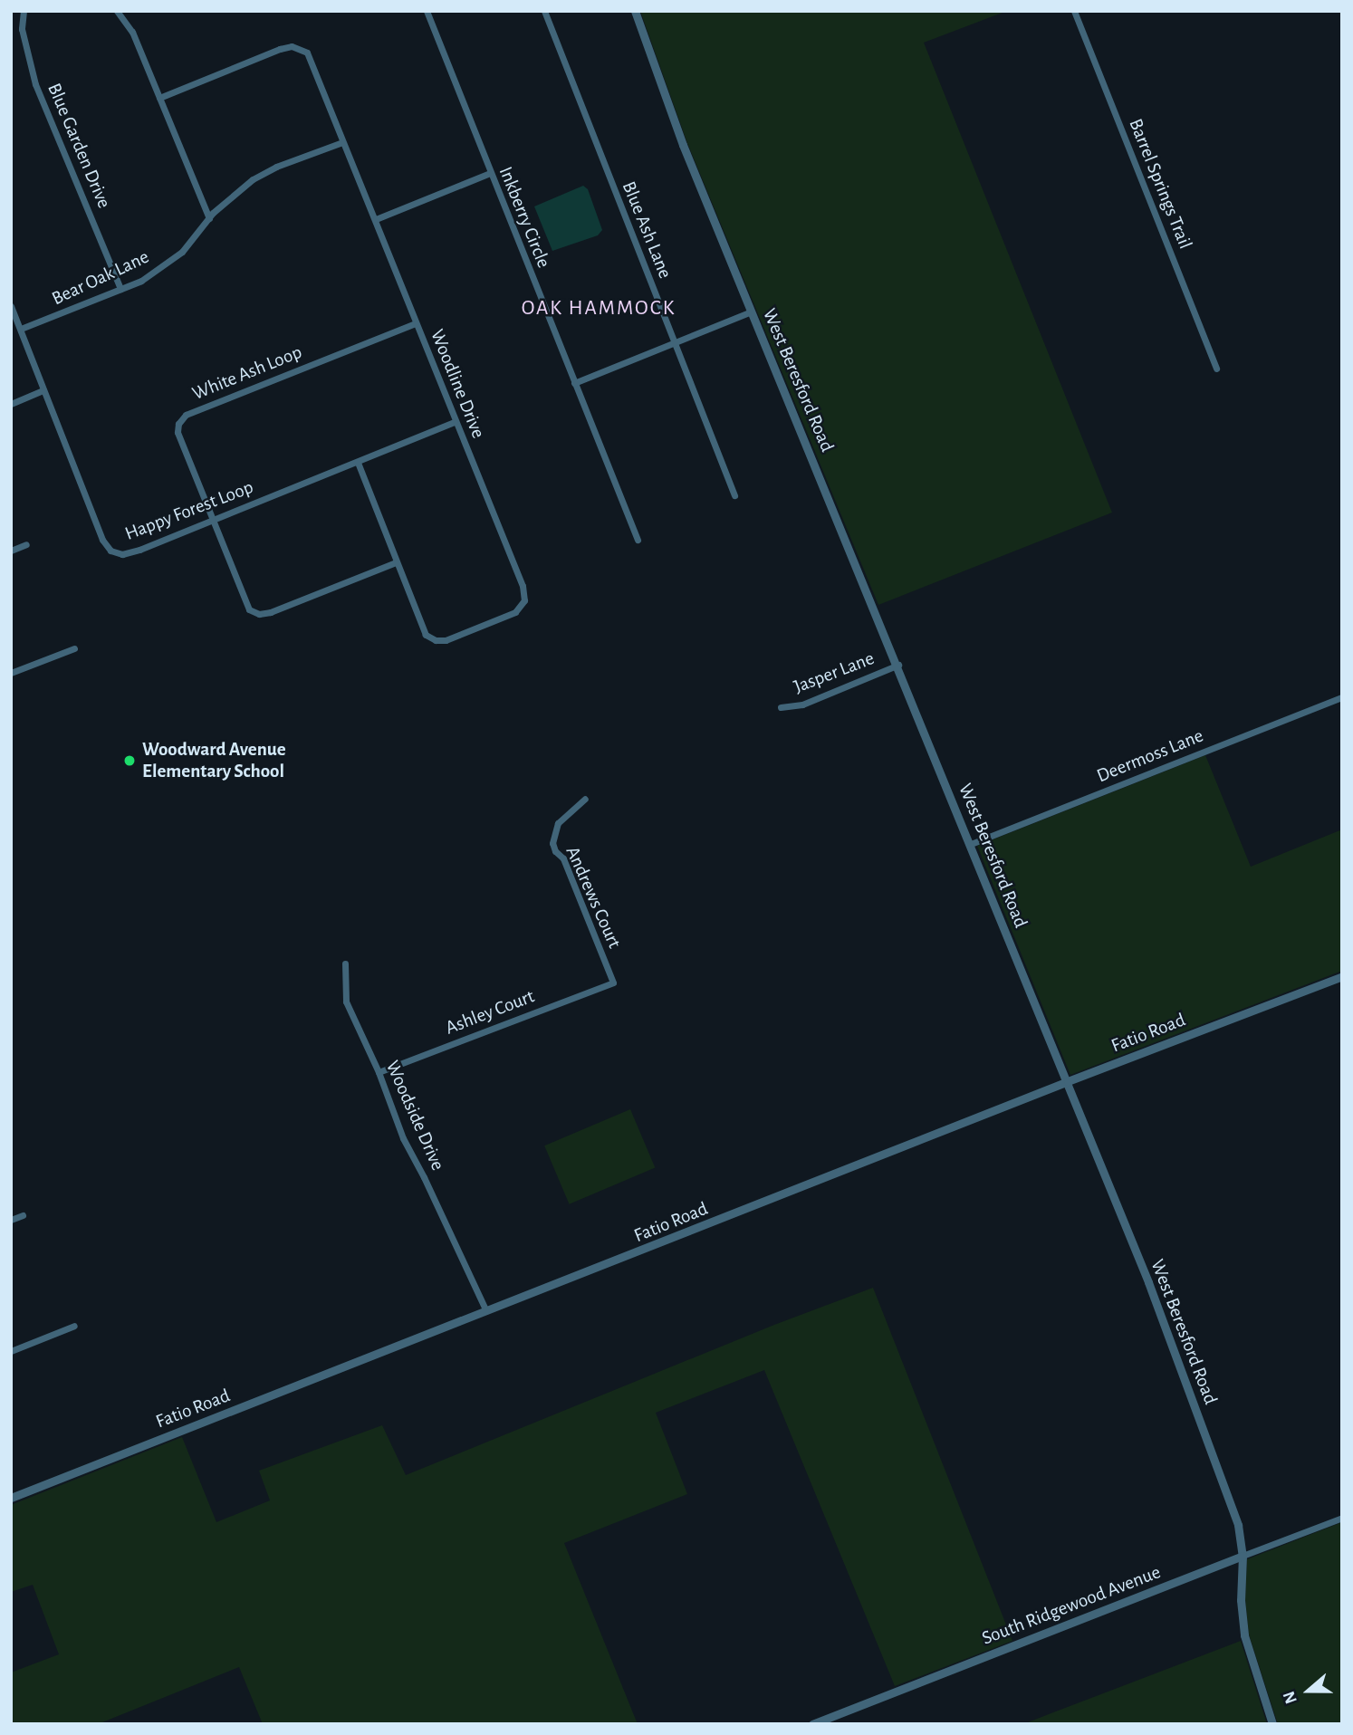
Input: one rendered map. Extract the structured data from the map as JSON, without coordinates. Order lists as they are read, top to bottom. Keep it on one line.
{"streets":{"street":["Blue Garden Drive","Barrel Springs Trail","Inkberry Circle","Blue Ash Lane","Bear Oak Lane","White Ash Loop","West Beresford Road","Woodline Drive","Happy Forest Loop","Jasper Lane","Deermoss Lane","Andrews Court","Ashley Court","Fatio Road","Woodside Drive","South Ridgewood Avenue"]},"crossings":[["Blue Garden Drive","Bear Oak Lane"],["Bear Oak Lane","Woodline Drive"],["Bear Oak Lane","Happy Forest Loop"],["White Ash Loop","Woodline Drive"],["White Ash Loop","Happy Forest Loop"],["West Beresford Road","Jasper Lane"],["West Beresford Road","Deermoss Lane"],["West Beresford Road","Fatio Road"],["West Beresford Road","South Ridgewood Avenue"],["Woodline Drive","Happy Forest Loop"],["Andrews Court","Ashley Court"],["Ashley Court","Woodside Drive"],["Fatio Road","Woodside Drive"]],"districts":["OAK HAMMOCK"],"places":["Woodward Avenue Elementary School"],"north":"left"}
